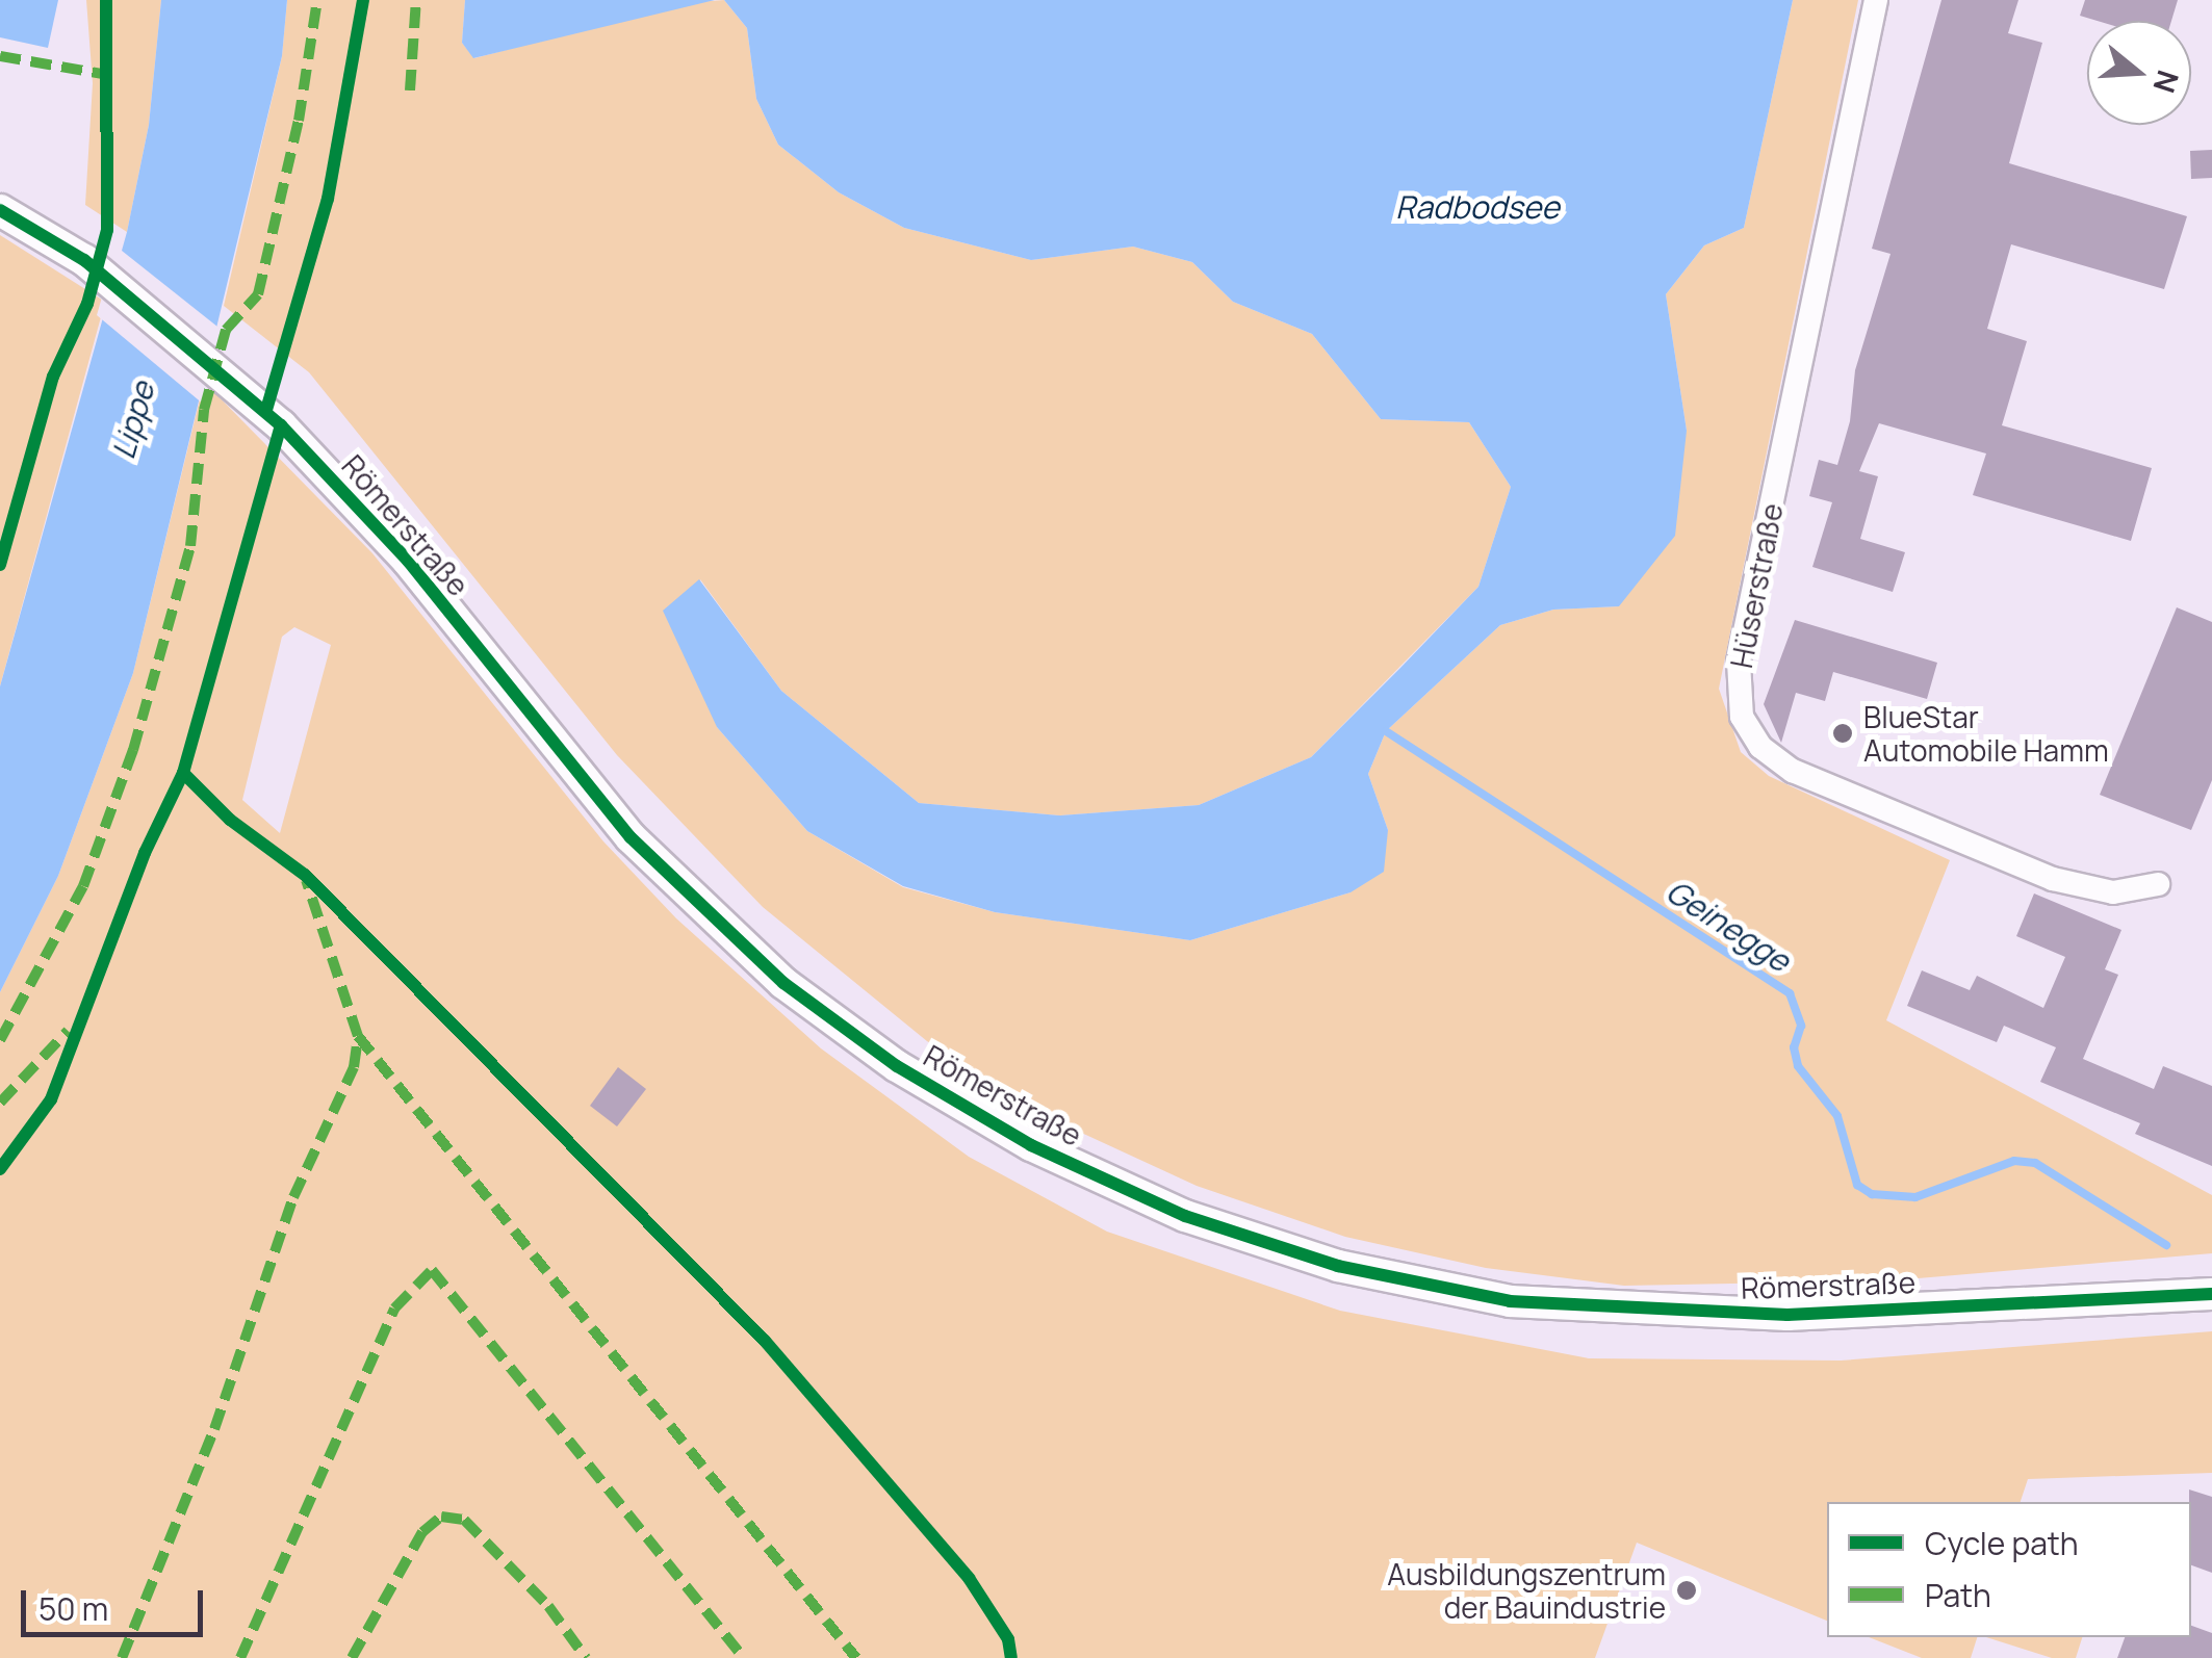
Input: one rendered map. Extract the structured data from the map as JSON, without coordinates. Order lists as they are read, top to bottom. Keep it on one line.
{"streets":{"main road":["Römerstraße"],"street":["Hüserstraße"]},"water":["Radbodsee","Lippe","Geinegge"],"places":["BlueStar Automobile Hamm","Ausbildungszentrum der Bauindustrie"],"legend":["Cycle path","Path"],"scale_bar":"50 m","north":"right"}
